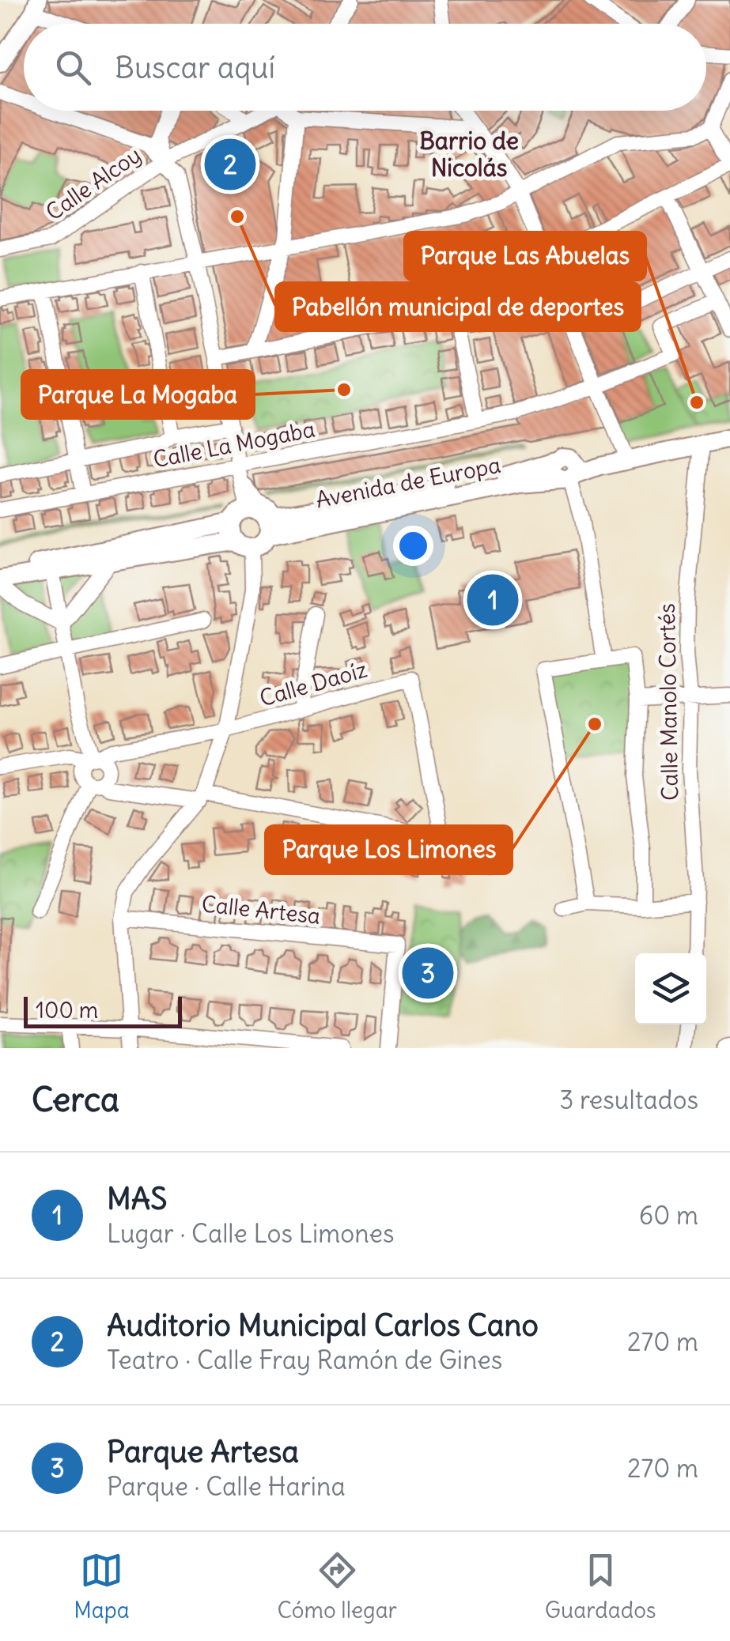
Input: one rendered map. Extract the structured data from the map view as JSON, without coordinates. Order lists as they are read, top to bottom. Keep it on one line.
{"streets":{"main road":["Avenida de Europa"],"street":["Calle Alcoy","Calle La Mogaba","Calle Daoíz","Calle Manolo Cortés","Calle Artesa"]},"crossings":[["Avenida de Europa","Calle Manolo Cortés"]],"districts":["Barrio de Nicolás"],"places":["Pabellón municipal de deportes","Parque La Mogaba","Parque Las Abuelas","Parque Los Limones"],"scale_bar":"100 m","page":{"search":"Buscar aquí","pins":["2","1","3"],"scale":"100 m","heading":["Cerca","3 resultados"],"list":[{"mark":"1","name":"MAS","note":"Lugar · Calle Los Limones","value":"60 m"},{"mark":"2","name":"Auditorio Municipal Carlos Cano","note":"Teatro · Calle Fray Ramón de Gines","value":"270 m"},{"mark":"3","name":"Parque Artesa","note":"Parque · Calle Harina","value":"270 m"}],"nav":["Mapa","Cómo llegar","Guardados"]}}
